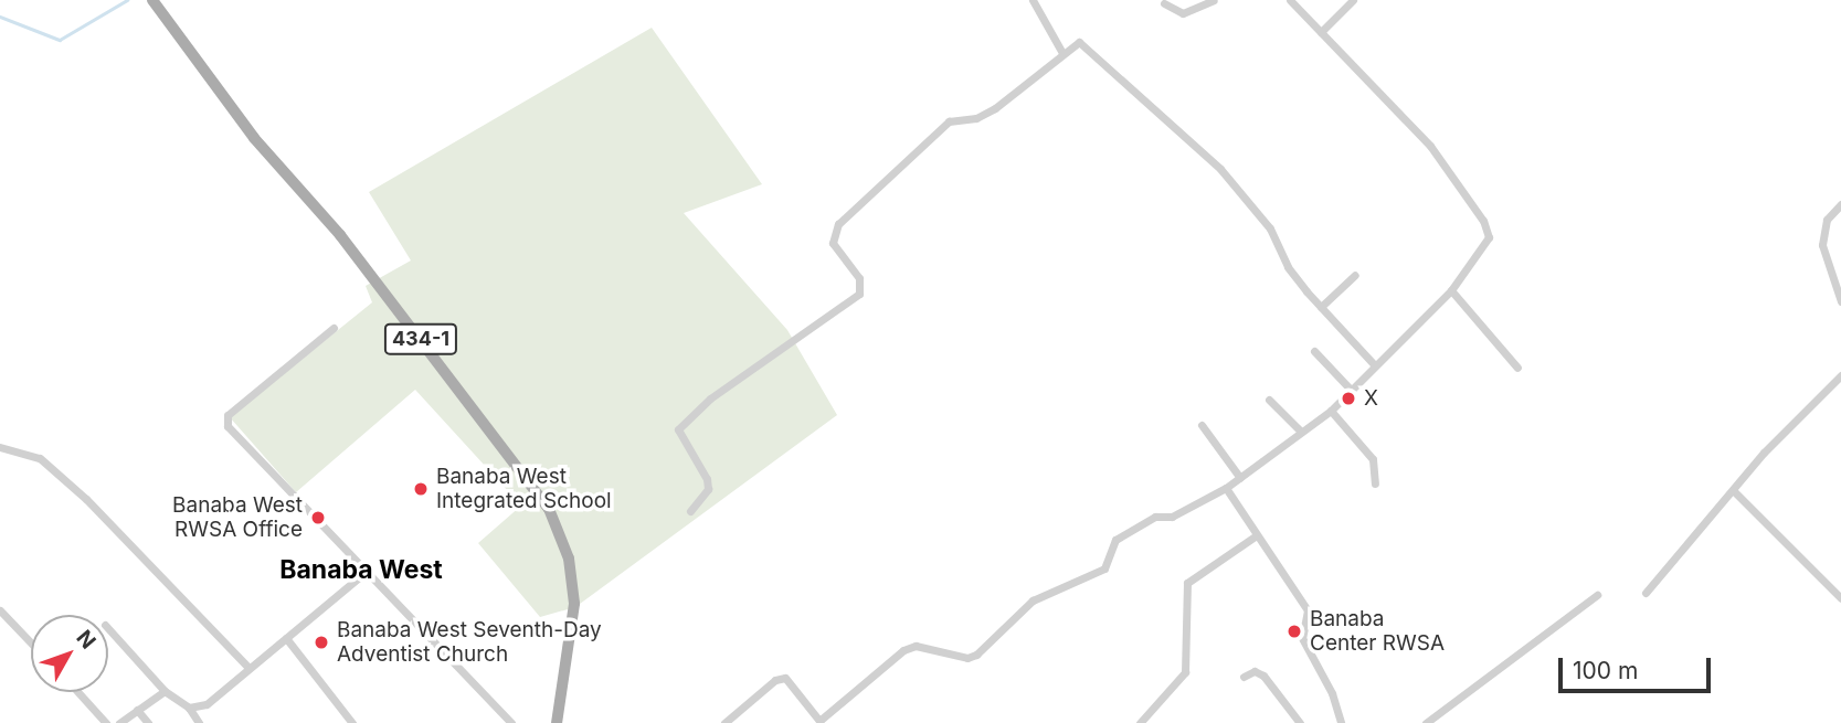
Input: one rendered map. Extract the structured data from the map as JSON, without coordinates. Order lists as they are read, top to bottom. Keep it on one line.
{"streets":{"main road":["434-1"]},"districts":["Banaba West"],"places":["X","Banaba West Integrated School","Banaba West RWSA Office","Banaba Center RWSA","Banaba West Seventh-Day Adventist Church"],"scale_bar":"100 m","north":"top right"}
